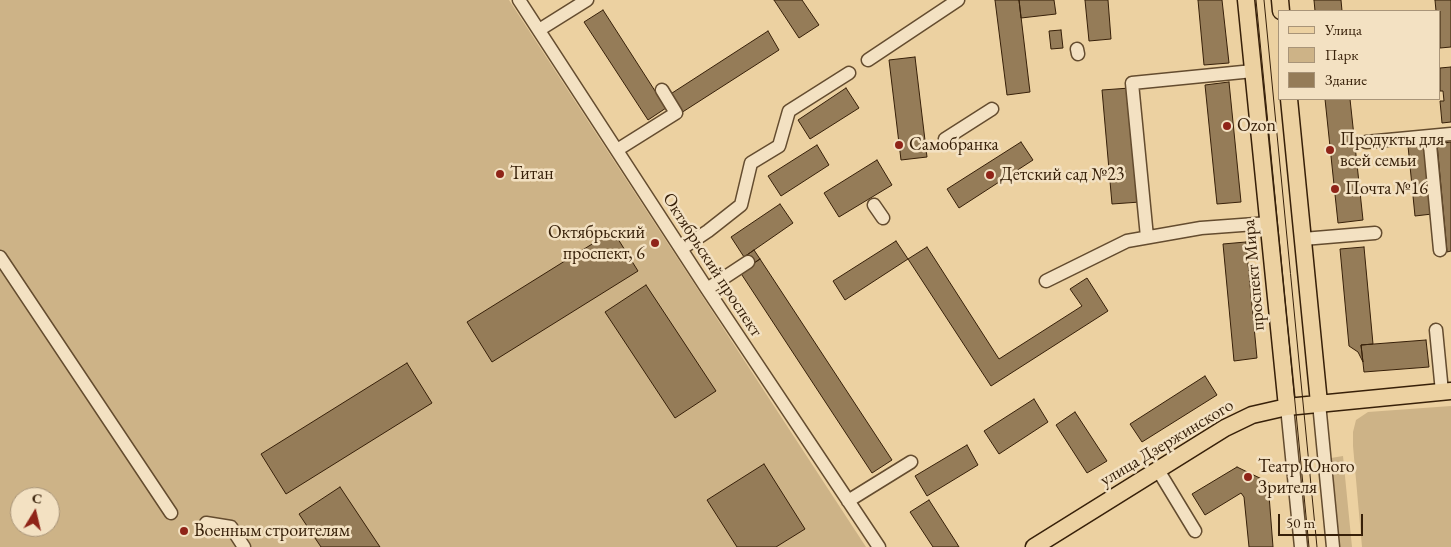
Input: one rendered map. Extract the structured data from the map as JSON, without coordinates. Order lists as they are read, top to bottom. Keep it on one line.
{"streets":{"main road":["проспект Мира","улица Дзержинского"],"street":["Октябрьский проспект"]},"crossings":[["проспект Мира","улица Дзержинского"]],"places":["Ozon","Самобранка","Продукты для всей семьи","Титан","Детский сад №23","Почта №16","Октябрьский проспект, 6","Театр Юного Зрителя","Военным строителям"],"legend":["Улица","Парк","Здание"],"scale_bar":"50 m","north":"top"}
